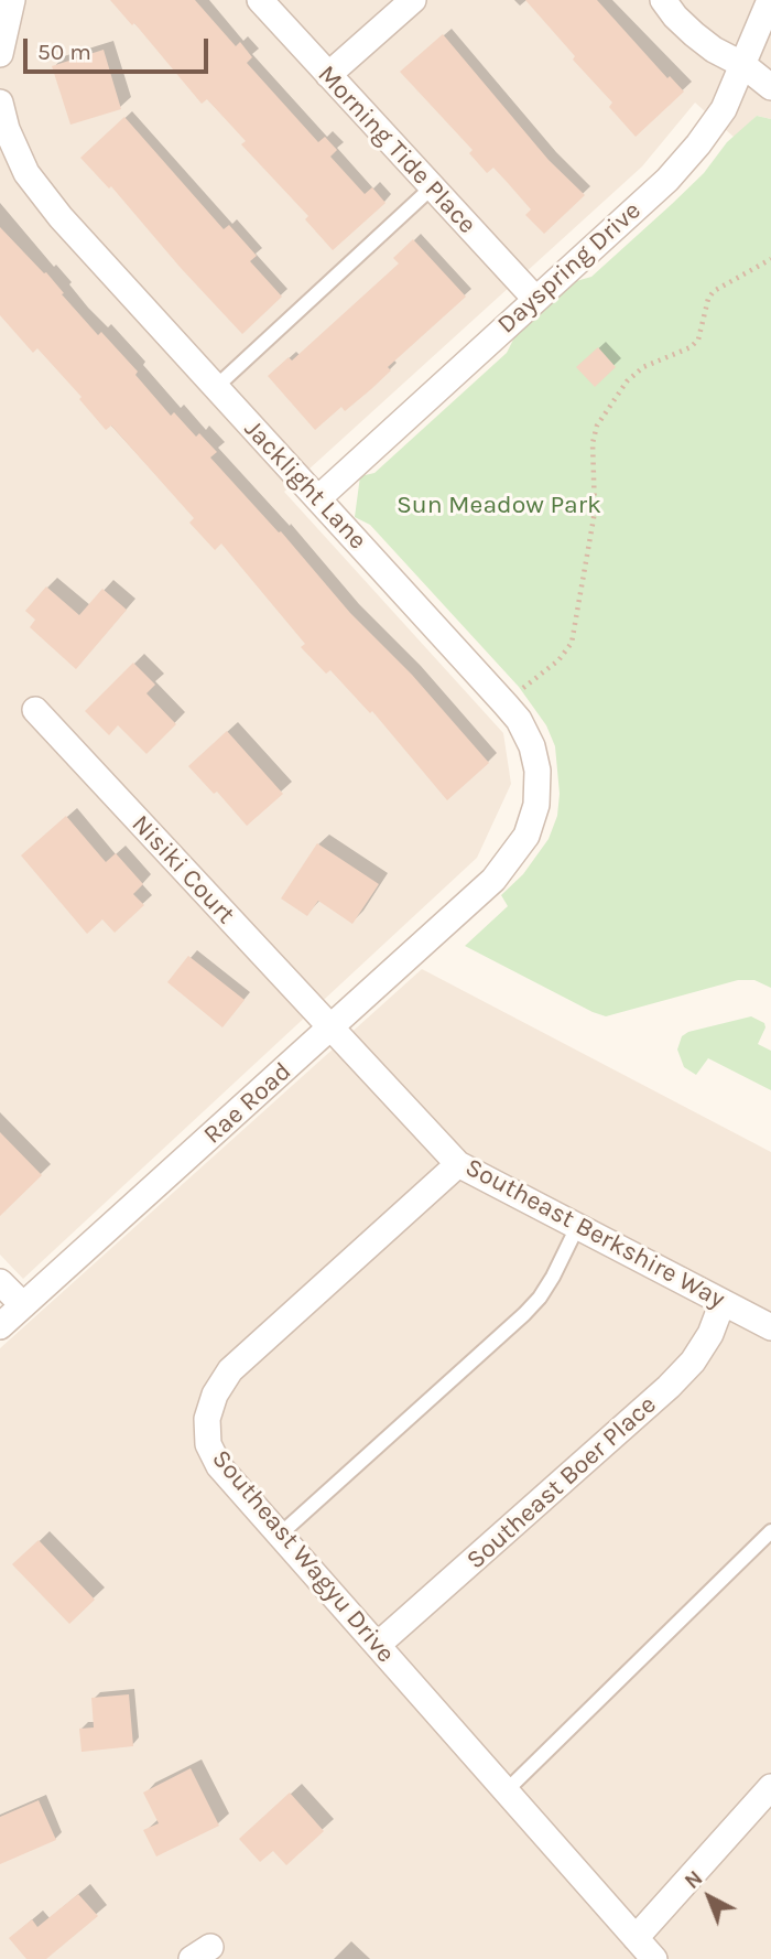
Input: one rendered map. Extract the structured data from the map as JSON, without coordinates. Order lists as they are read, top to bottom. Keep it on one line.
{"streets":{"street":["Morning Tide Place","Dayspring Drive","Jacklight Lane","Nisiki Court","Rae Road","Southeast Berkshire Way","Southeast Boer Place","Southeast Wagyu Drive"]},"crossings":[["Morning Tide Place","Dayspring Drive"],["Dayspring Drive","Jacklight Lane"],["Jacklight Lane","Rae Road"],["Nisiki Court","Rae Road"],["Nisiki Court","Southeast Berkshire Way"],["Rae Road","Southeast Berkshire Way"],["Southeast Berkshire Way","Southeast Boer Place"],["Southeast Berkshire Way","Southeast Wagyu Drive"],["Southeast Boer Place","Southeast Wagyu Drive"]],"parks":["Sun Meadow Park"],"scale_bar":"50 m","north":"top left"}
